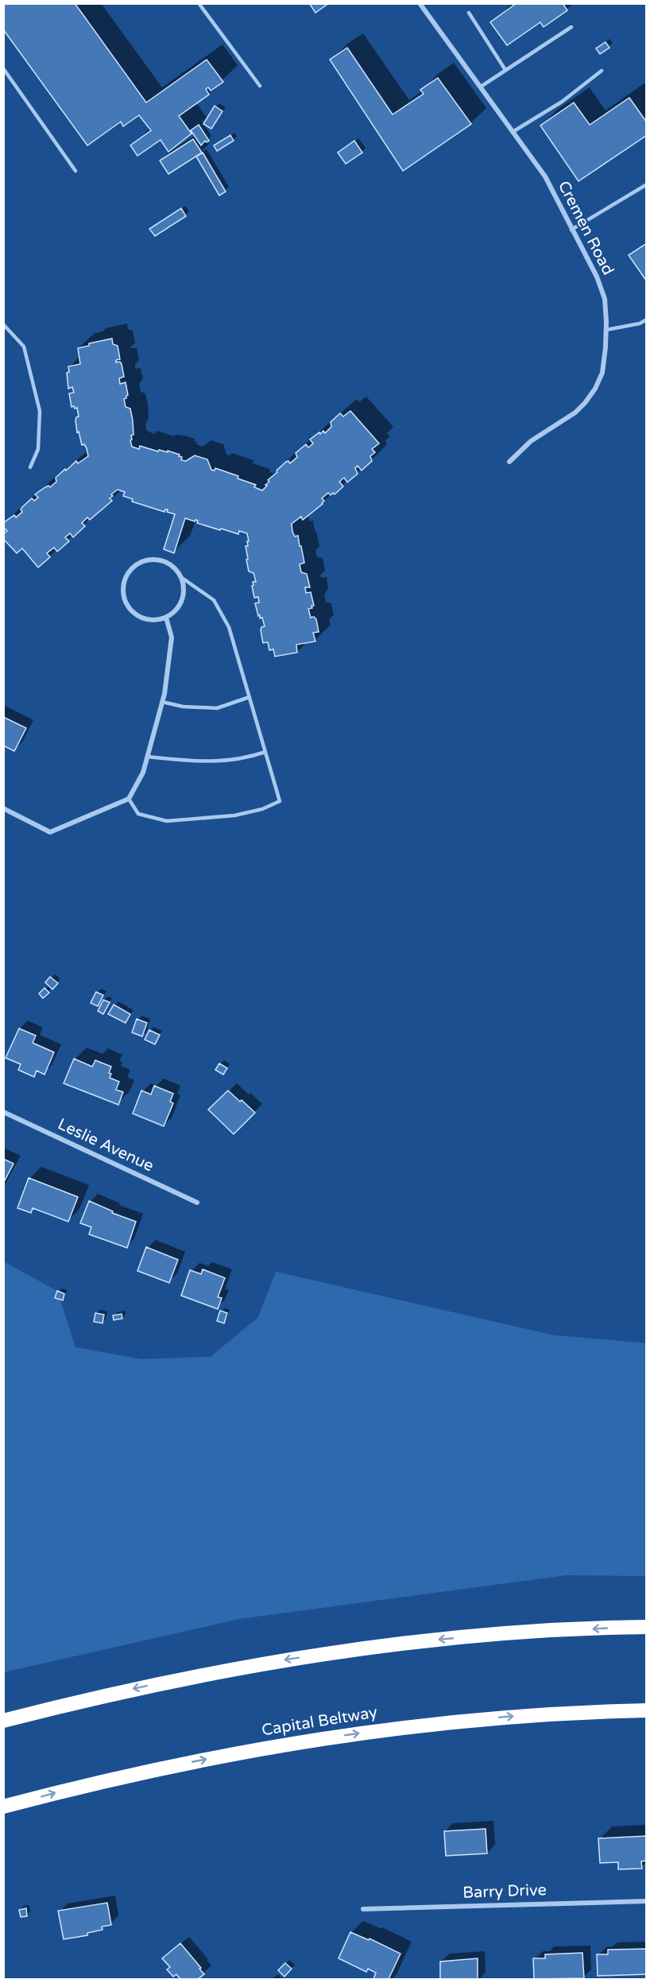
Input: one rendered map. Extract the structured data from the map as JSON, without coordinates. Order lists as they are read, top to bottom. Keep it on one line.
{"streets":{"highway":["Capital Beltway"],"street":["Cremen Road","Leslie Avenue","Barry Drive"]}}
